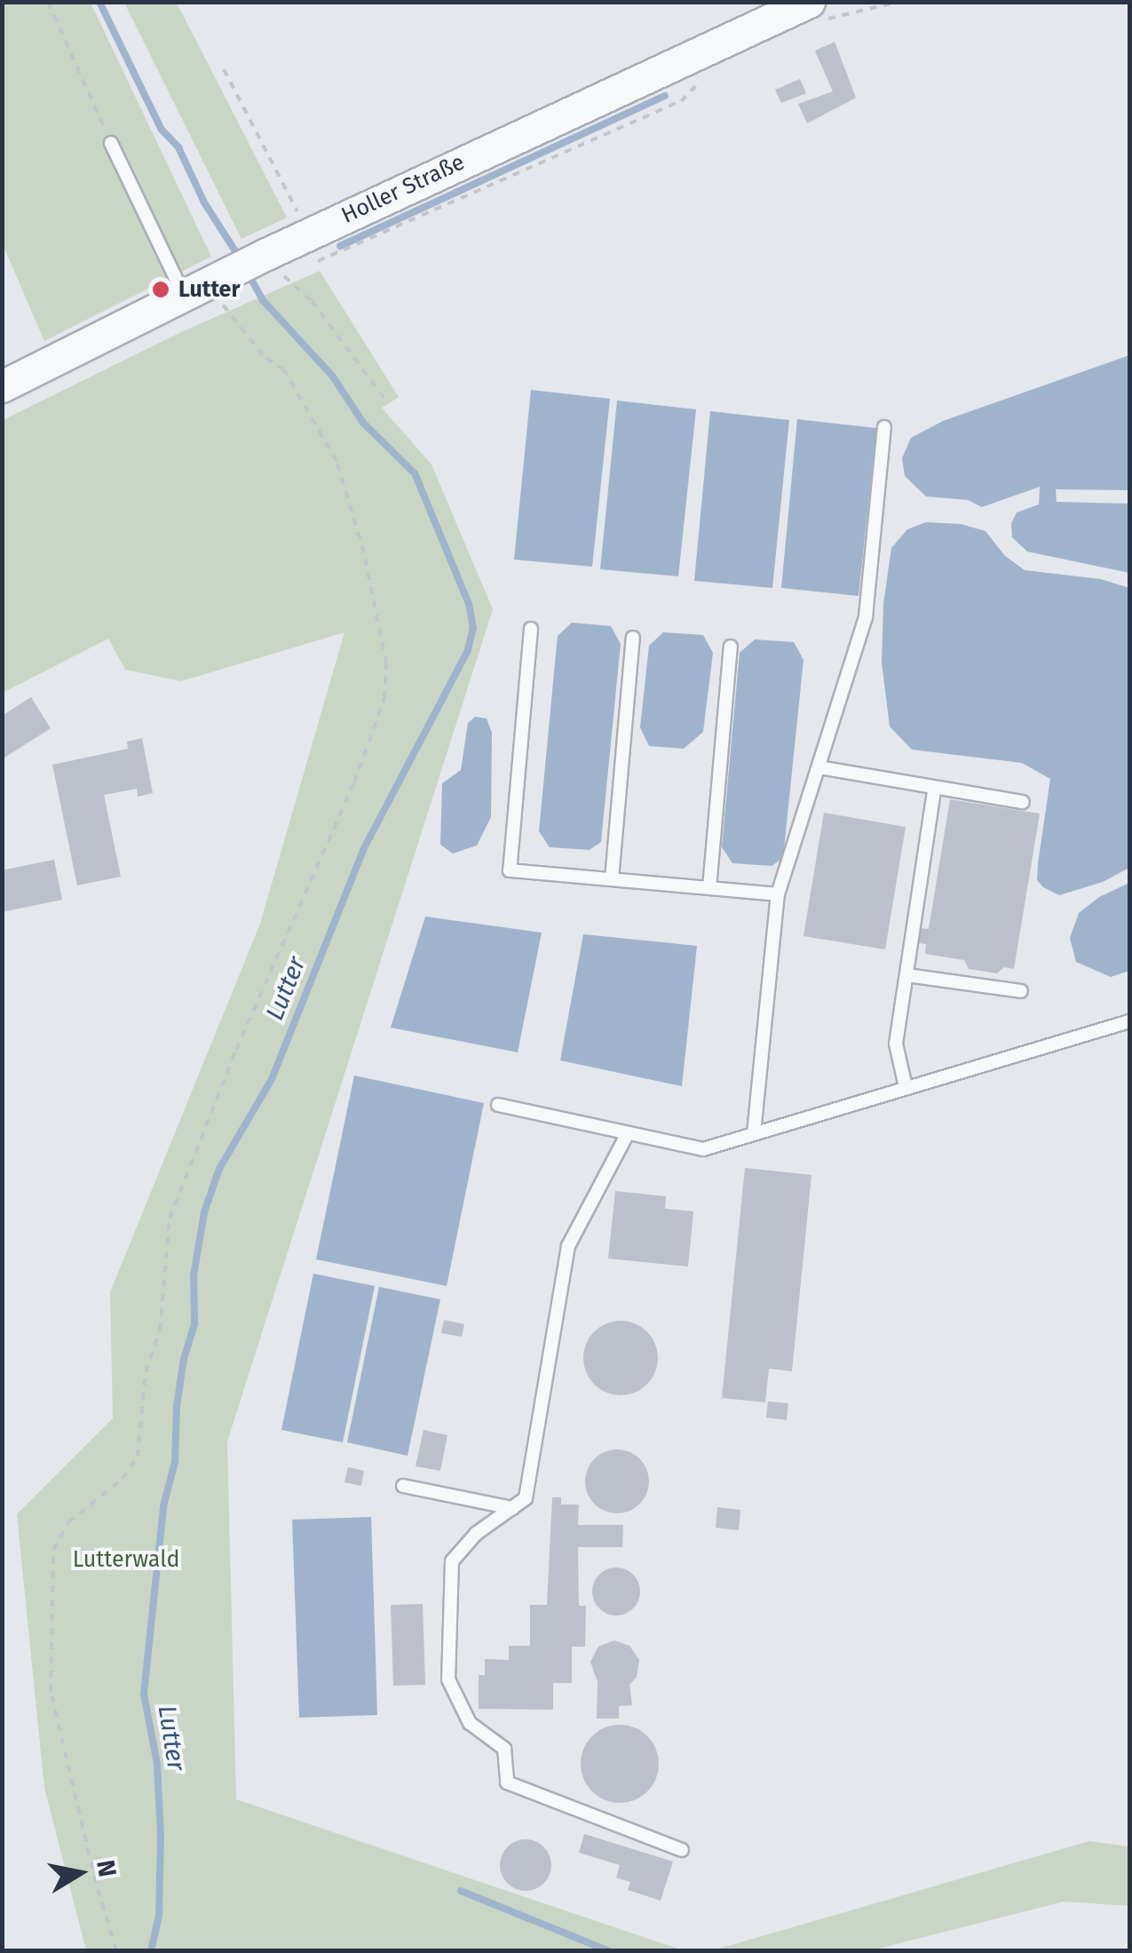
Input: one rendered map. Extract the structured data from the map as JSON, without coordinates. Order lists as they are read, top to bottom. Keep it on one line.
{"streets":{"street":["Holler Straße"]},"water":["Lutter"],"parks":["Lutterwald"],"places":["Lutter"],"north":"right"}
